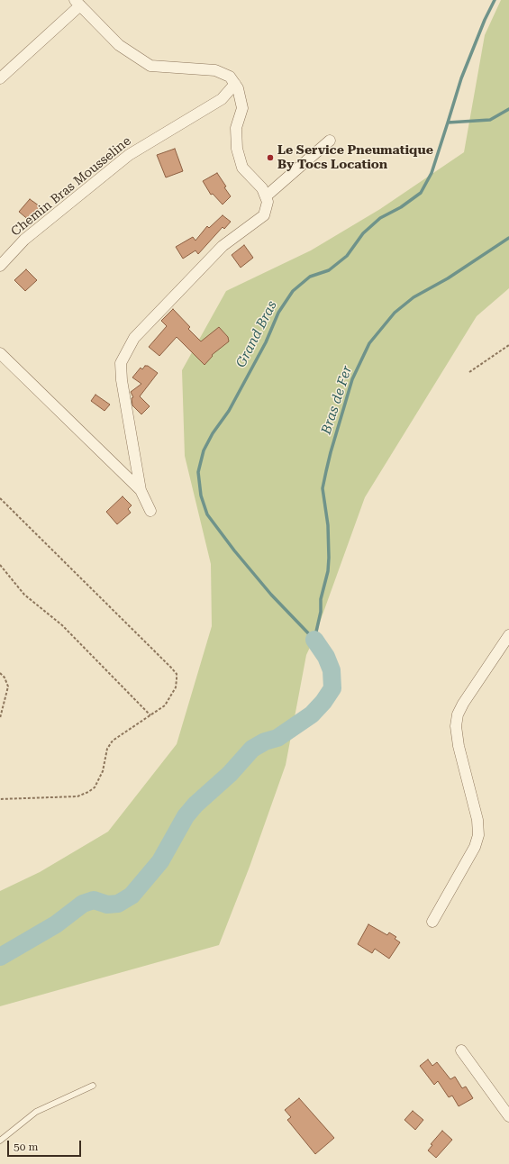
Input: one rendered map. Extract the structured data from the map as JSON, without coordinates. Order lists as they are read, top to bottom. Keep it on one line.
{"streets":{"street":["Chemin Bras Mousseline"]},"water":["Grand Bras","Bras de Fer"],"places":["Le Service Pneumatique By Tocs Location"],"scale_bar":"50 m"}
